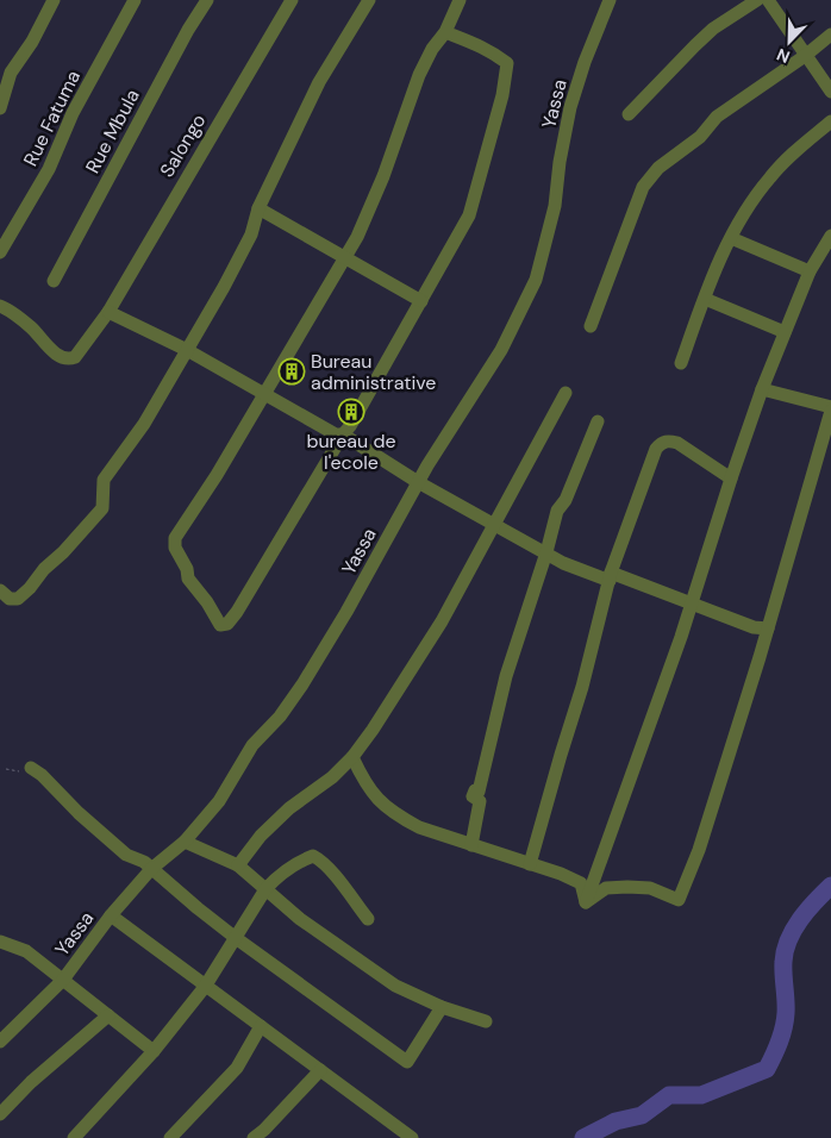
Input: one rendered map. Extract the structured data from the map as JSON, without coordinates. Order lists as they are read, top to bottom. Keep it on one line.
{"streets":{"street":["Yassa","Rue Fatuma","Rue Mbula","Salongo"]},"places":{"building":["Bureau administrative","bureau de l'ecole"]},"north":"bottom left"}
